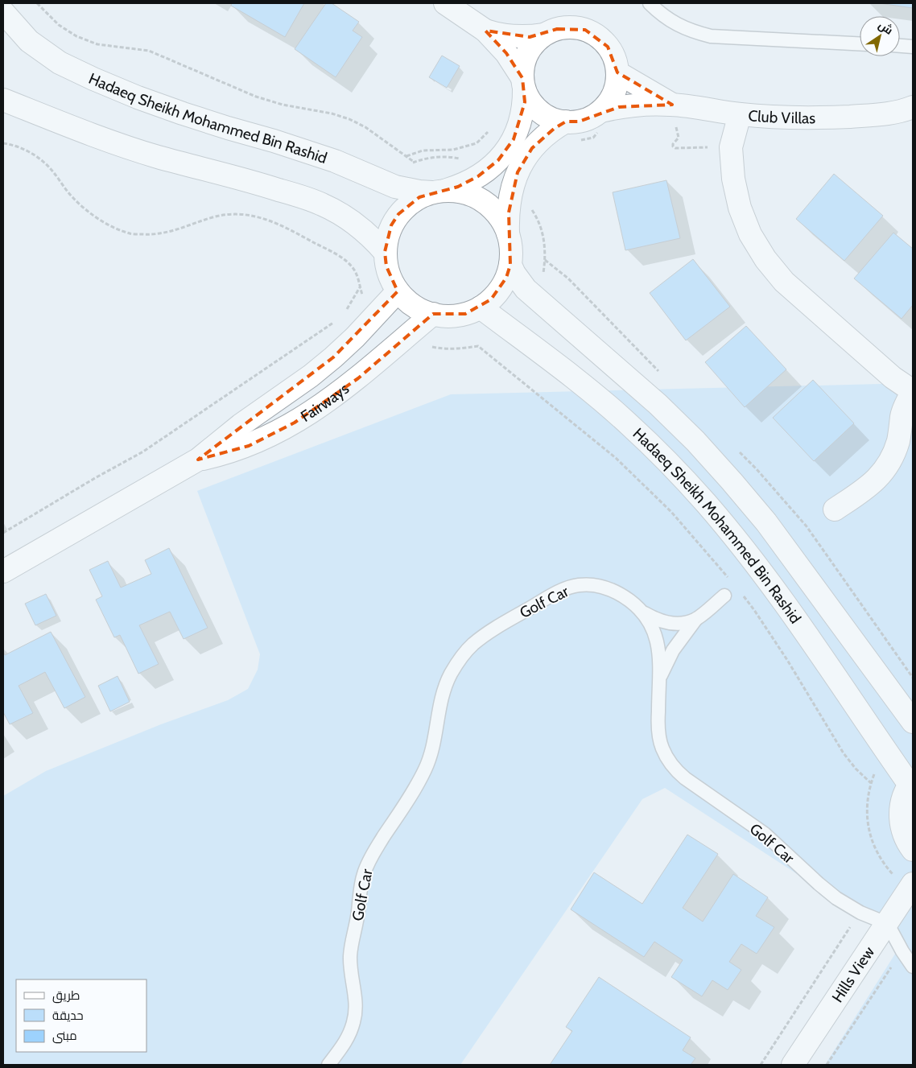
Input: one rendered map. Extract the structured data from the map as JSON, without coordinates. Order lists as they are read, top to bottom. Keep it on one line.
{"streets":{"street":["Club Villas","Hadaeq Sheikh Mohammed Bin Rashid","Fairways","Hills View"],"lane":["Golf Car"]},"crossings":[["Hadaeq Sheikh Mohammed Bin Rashid","Fairways"],["Golf Car","Hills View"]],"legend":["طريق","حديقة","مبنى"],"north":"top right"}
